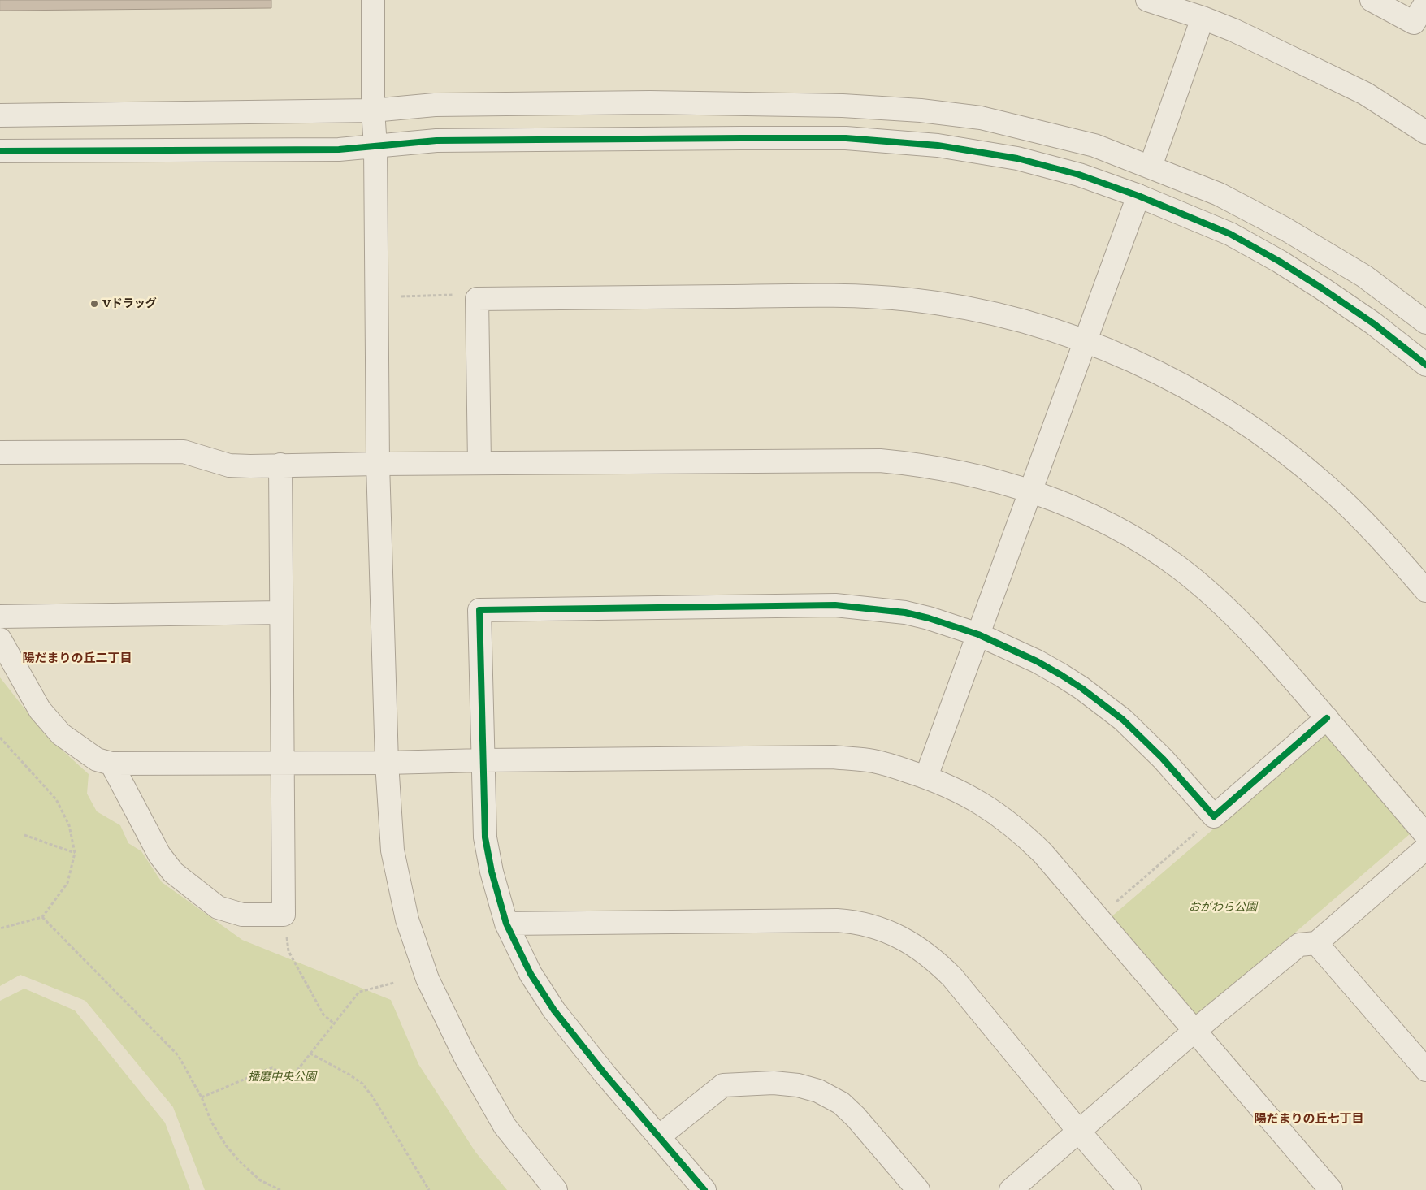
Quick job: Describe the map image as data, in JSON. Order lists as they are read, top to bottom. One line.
{"districts":["陽だまりの丘二丁目","陽だまりの丘七丁目"],"parks":["おがわら公園","播磨中央公園"],"places":["Vドラッグ"]}
